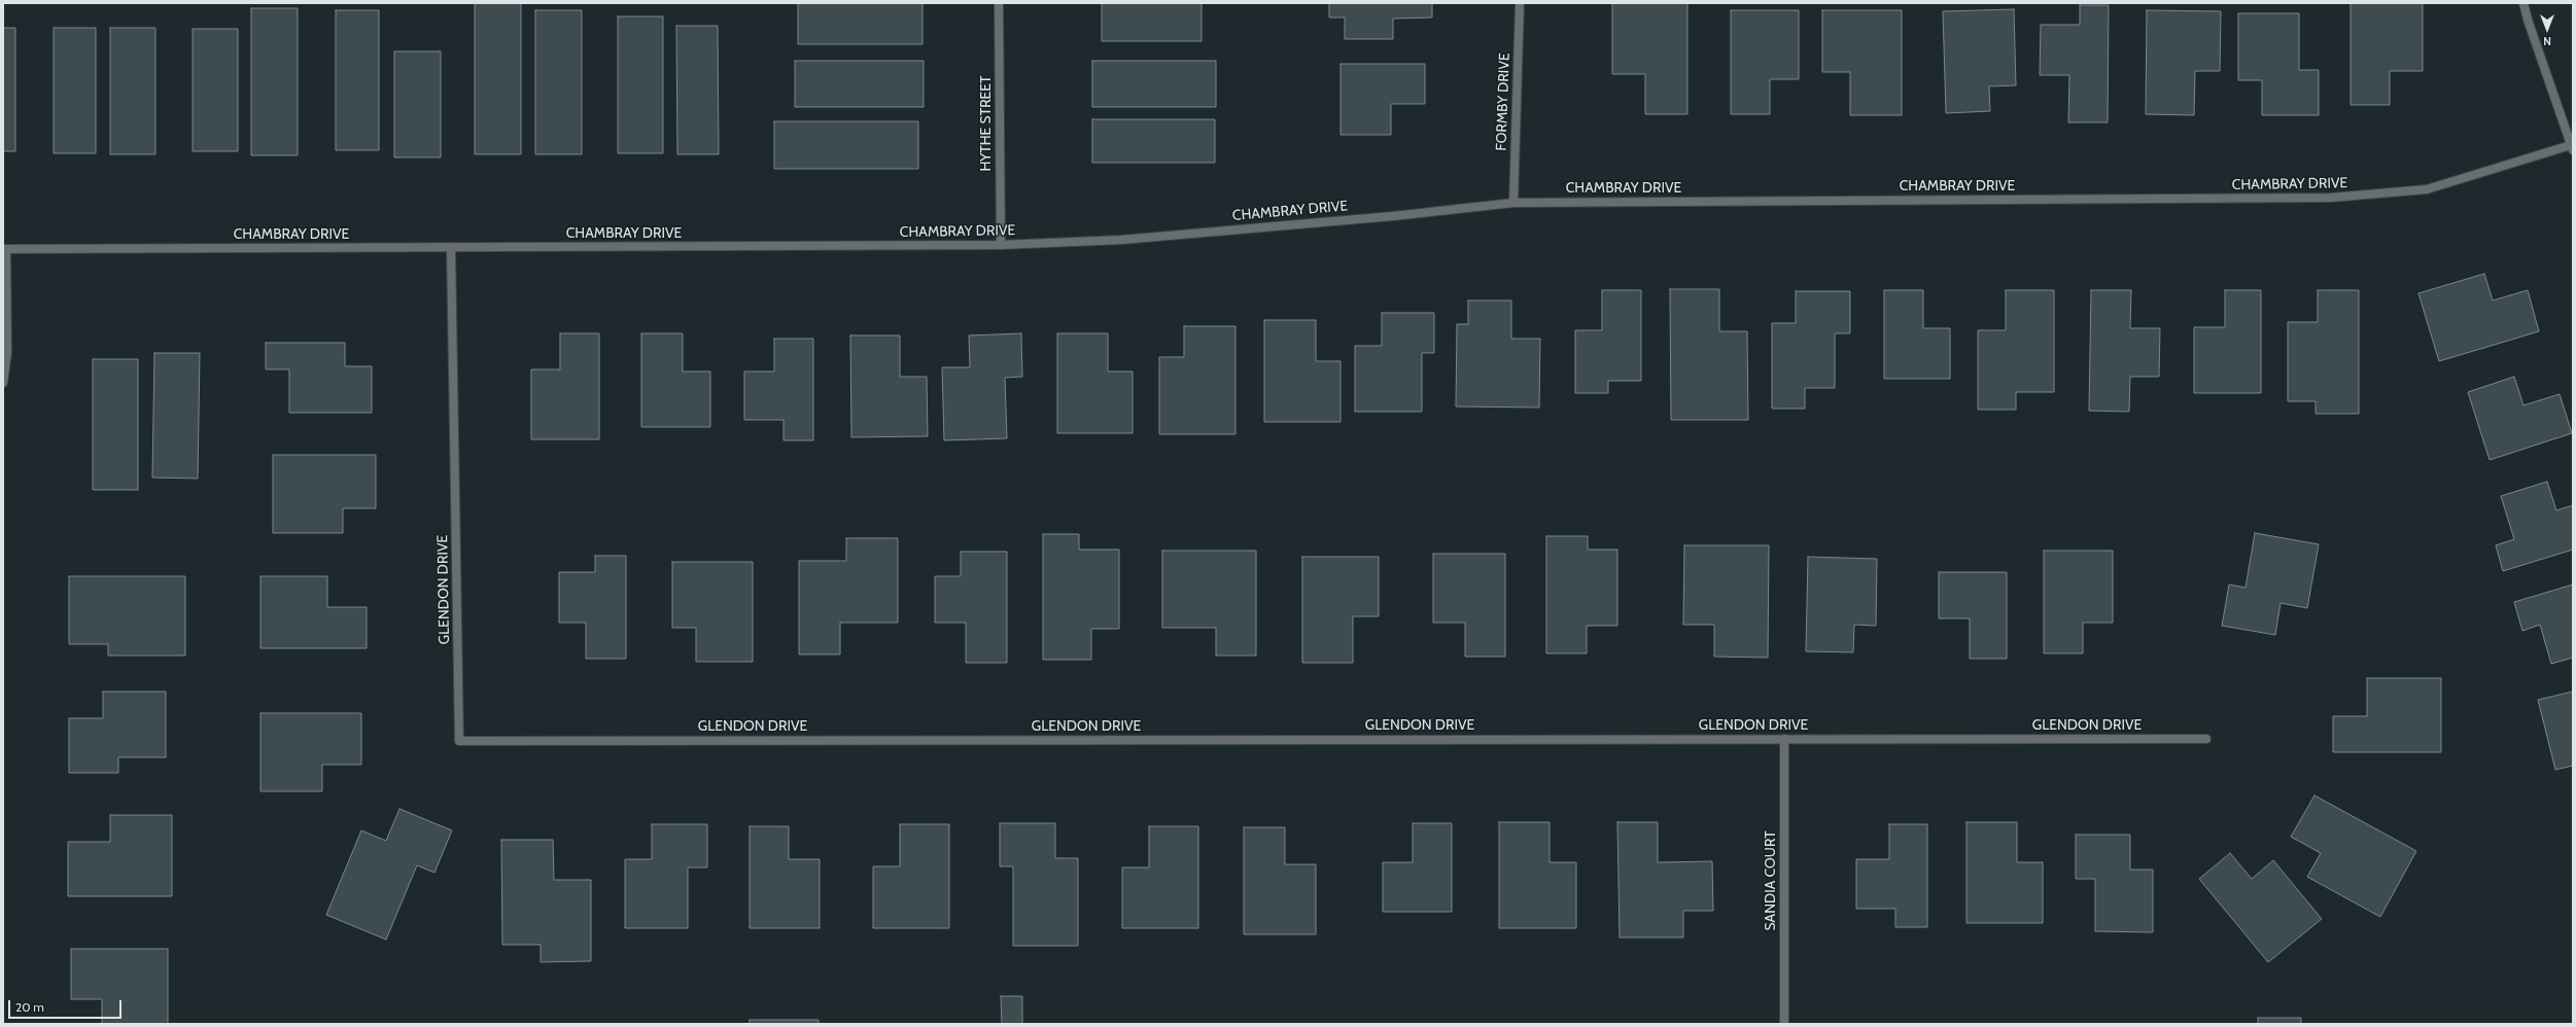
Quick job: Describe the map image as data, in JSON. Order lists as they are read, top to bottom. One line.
{"streets":{"street":["FORMBY DRIVE","HYTHE STREET","CHAMBRAY DRIVE","GLENDON DRIVE","SANDIA COURT"]},"crossings":[["FORMBY DRIVE","CHAMBRAY DRIVE"],["HYTHE STREET","CHAMBRAY DRIVE"],["CHAMBRAY DRIVE","GLENDON DRIVE"],["GLENDON DRIVE","SANDIA COURT"]],"scale_bar":"20 m","north":"bottom"}
